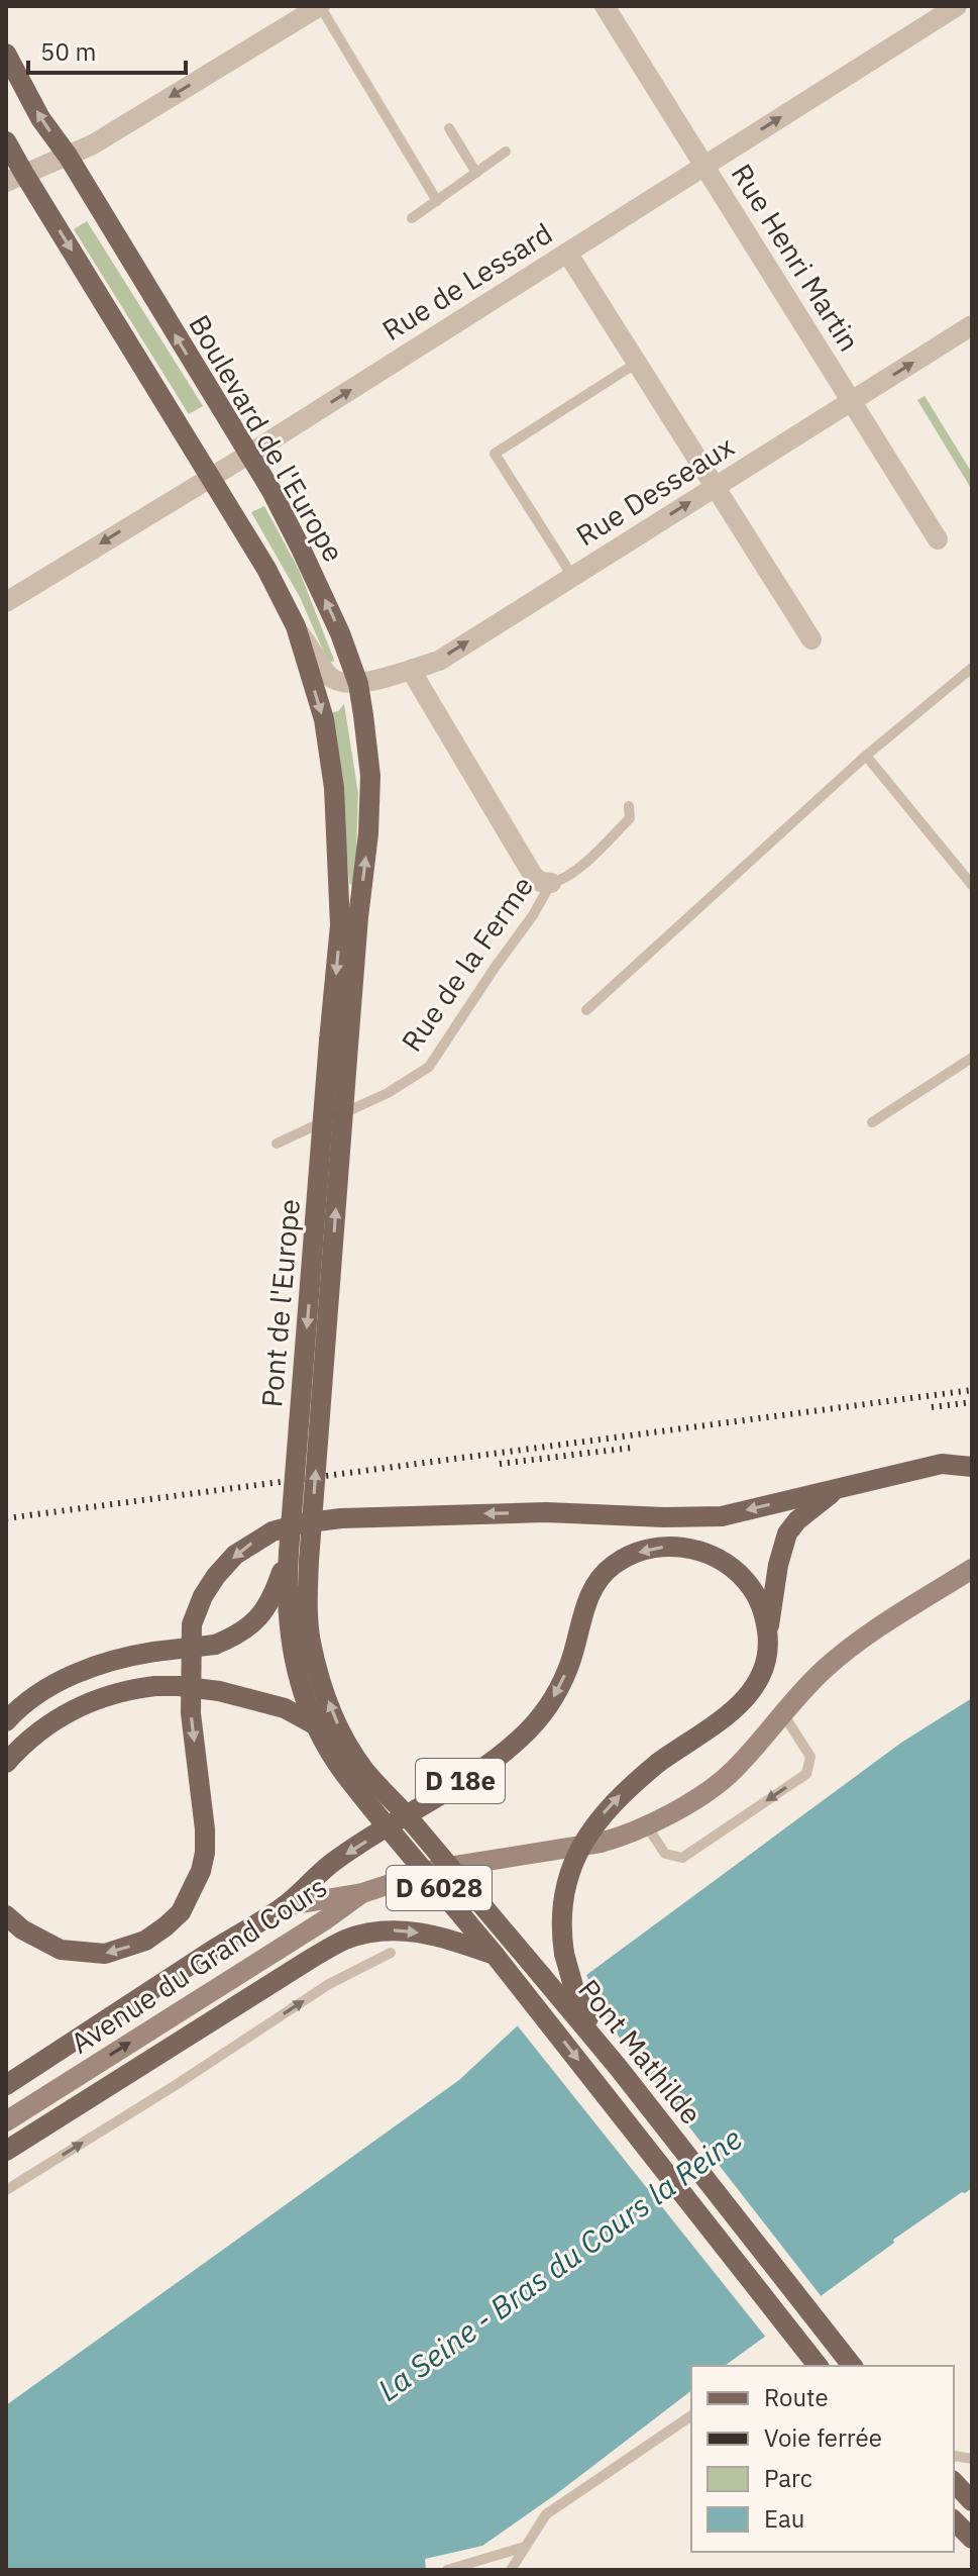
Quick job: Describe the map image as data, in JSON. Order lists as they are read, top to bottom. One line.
{"streets":{"main road":["Boulevard de l'Europe","Pont de l'Europe","D 18e","D 6028","Avenue du Grand Cours","Pont Mathilde"],"street":["Rue Henri Martin","Rue de Lessard","Rue Desseaux"],"lane":["Rue de la Ferme"]},"crossings":[["Rue Henri Martin","Rue de Lessard"],["Rue Henri Martin","Rue Desseaux"],["Rue de Lessard","Boulevard de l'Europe"],["Boulevard de l'Europe","Rue Desseaux"],["Boulevard de l'Europe","Pont de l'Europe"],["Pont de l'Europe","Pont Mathilde"],["D 18e","Avenue du Grand Cours"]],"one_way":["Rue Desseaux"],"water":["La Seine - Bras du Cours la Reine"],"legend":["Route","Voie ferrée","Parc","Eau"],"scale_bar":"50 m"}
